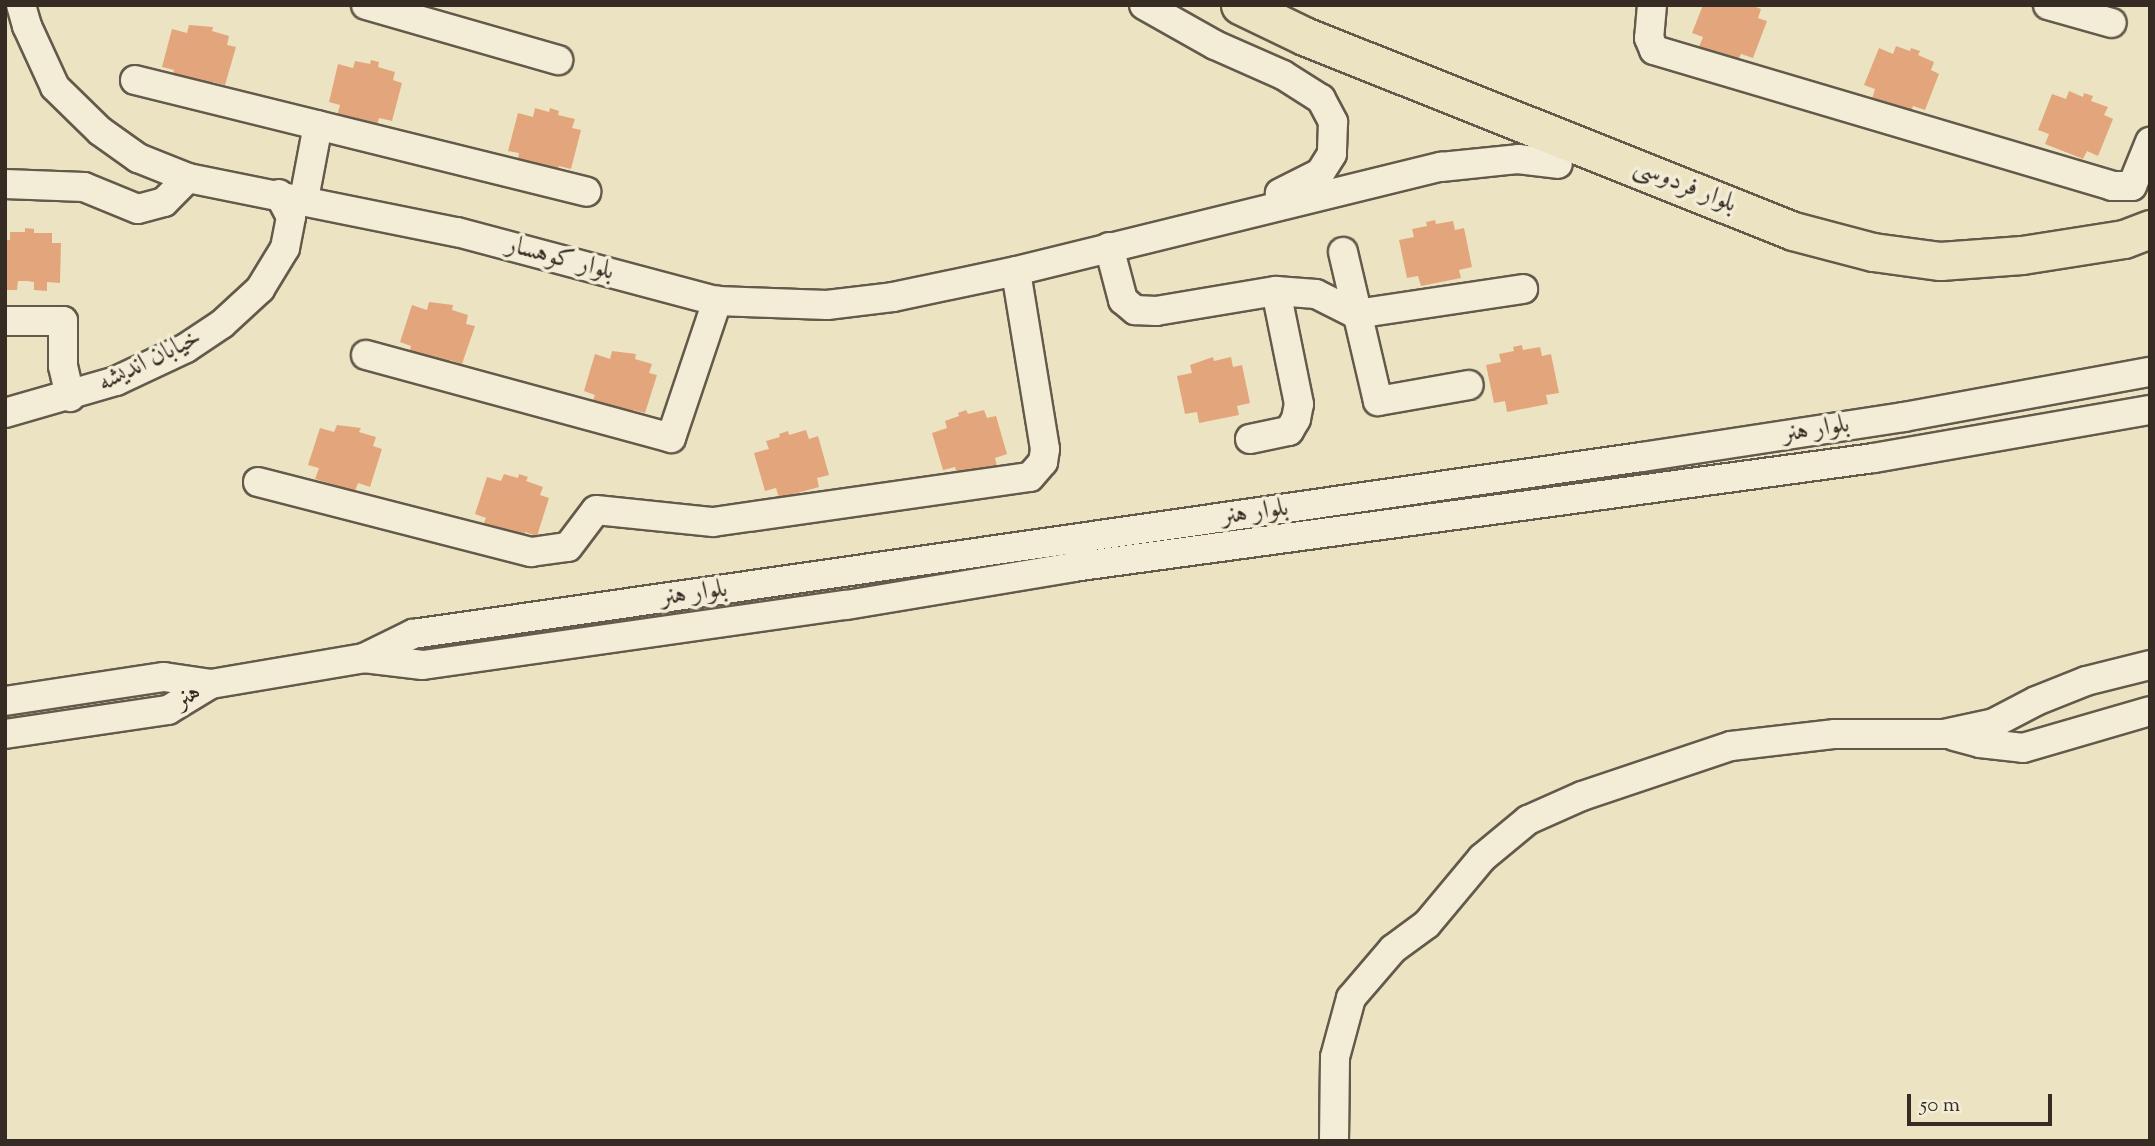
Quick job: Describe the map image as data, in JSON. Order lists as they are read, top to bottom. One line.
{"streets":{"main road":["بلوار فردوسی"],"street":["بلوار کوهسار","خیابان اندیشه","بلوار هنر","هنر"]},"crossings":[["بلوار کوهسار","خیابان اندیشه"],["بلوار هنر","هنر"]],"scale_bar":"50 m"}
